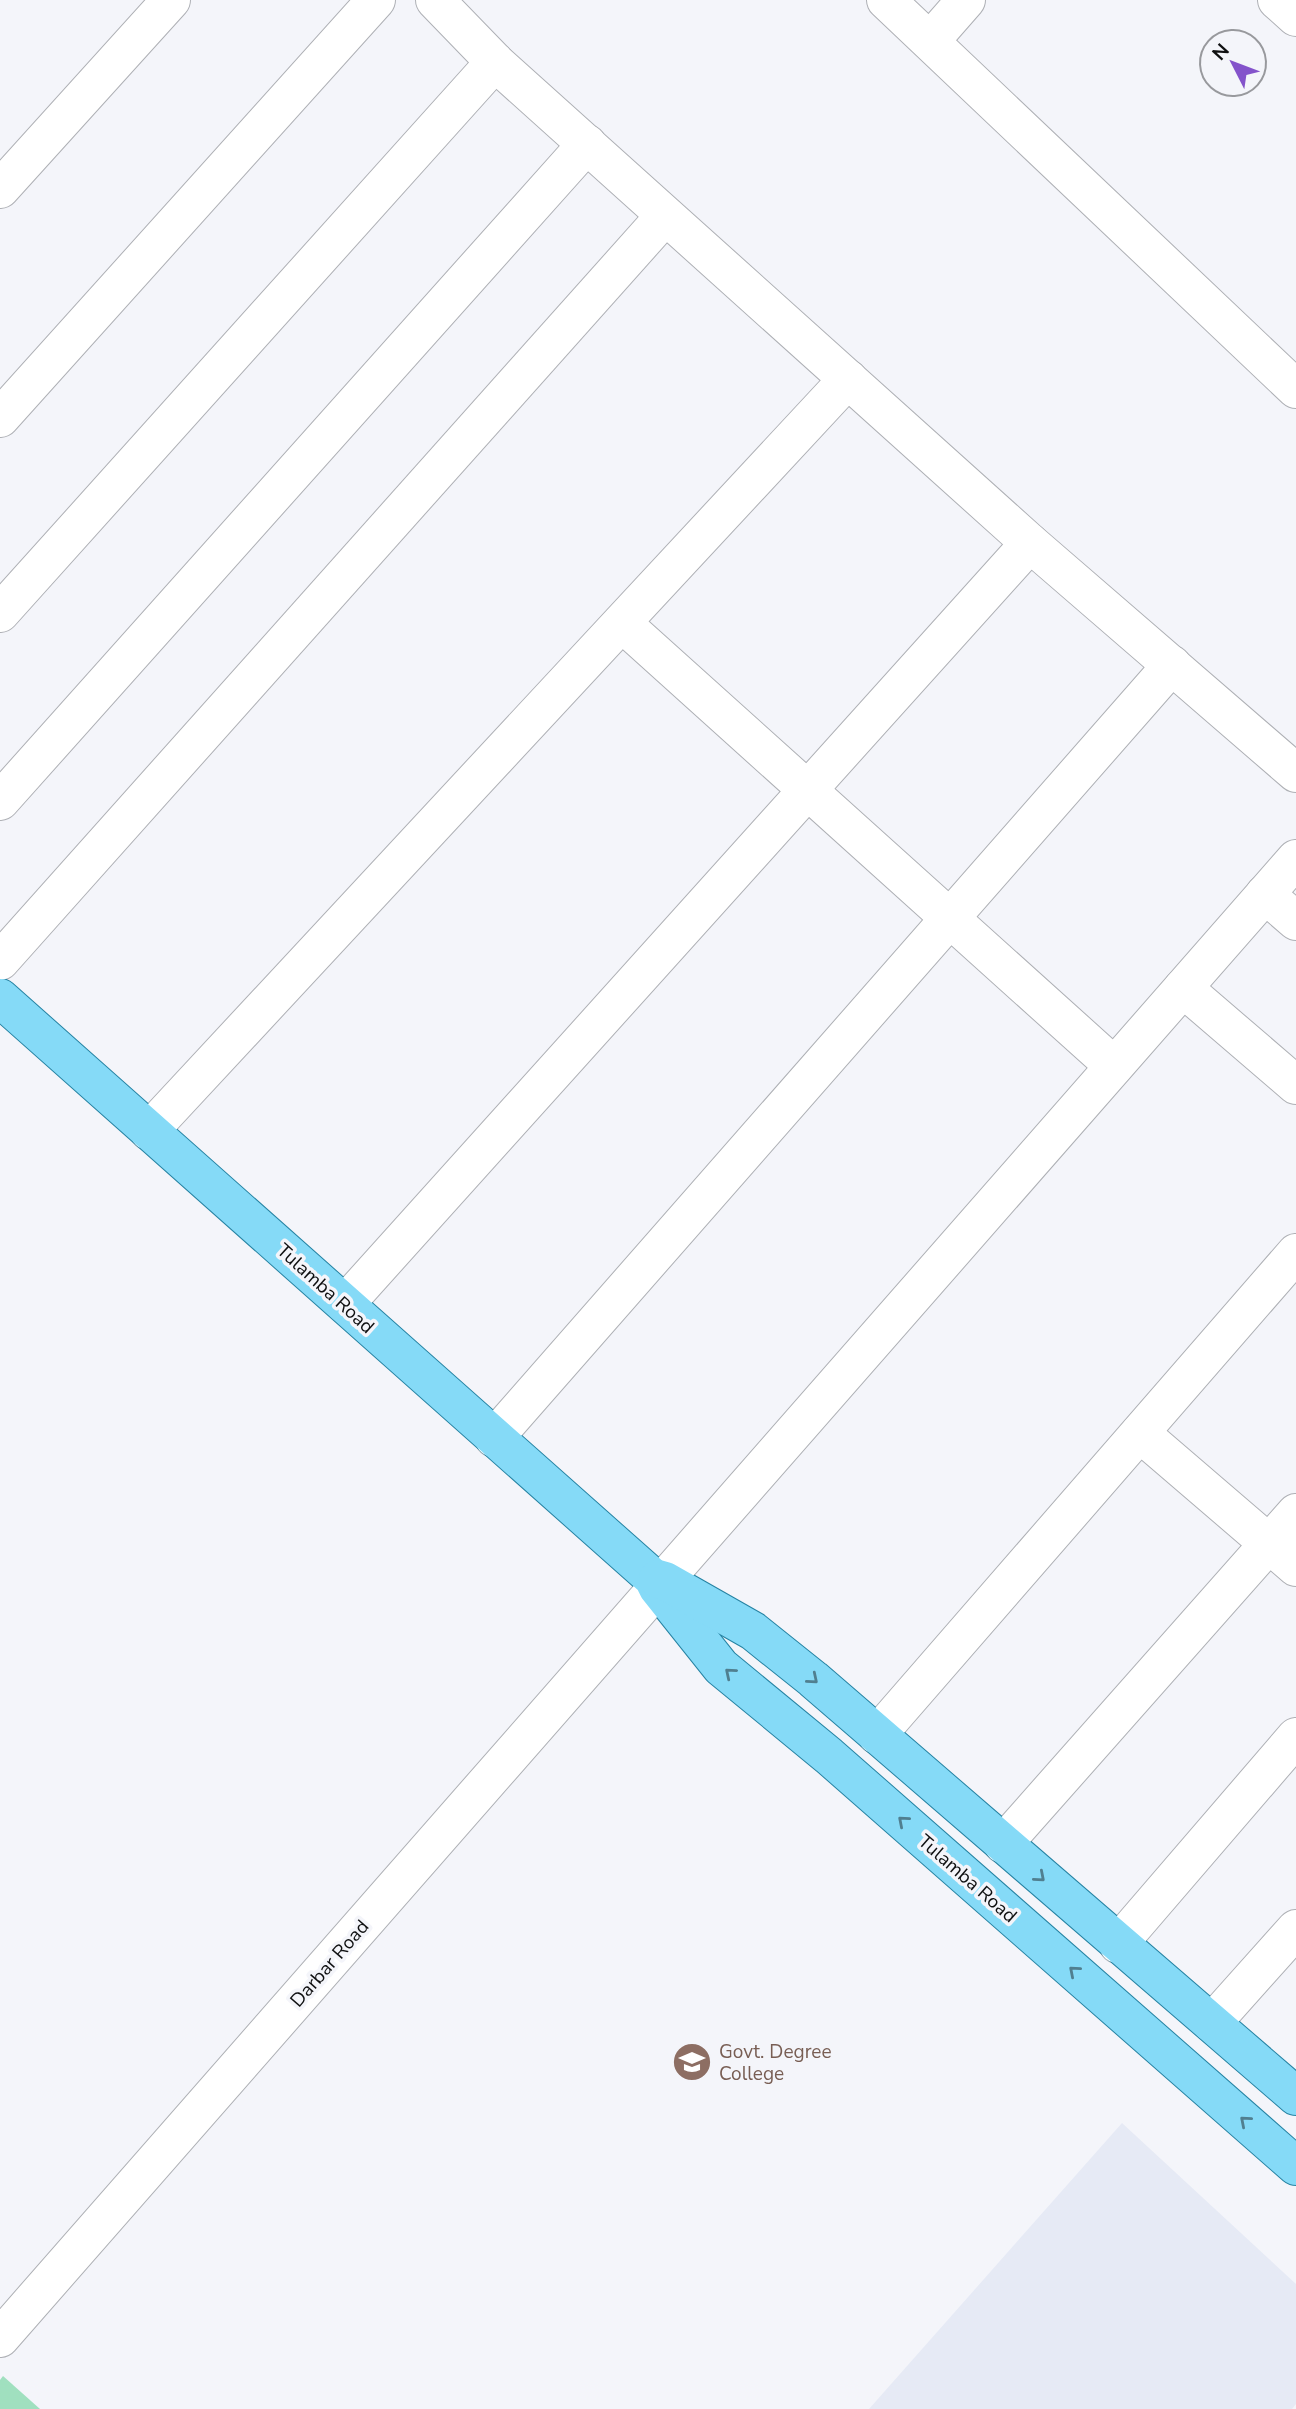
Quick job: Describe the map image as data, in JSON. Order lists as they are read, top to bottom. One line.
{"streets":{"main road":["Tulamba Road"],"street":["Darbar Road"]},"crossings":[["Tulamba Road","Darbar Road"]],"places":{"school or university":["Govt. Degree College"]},"north":"top left"}
